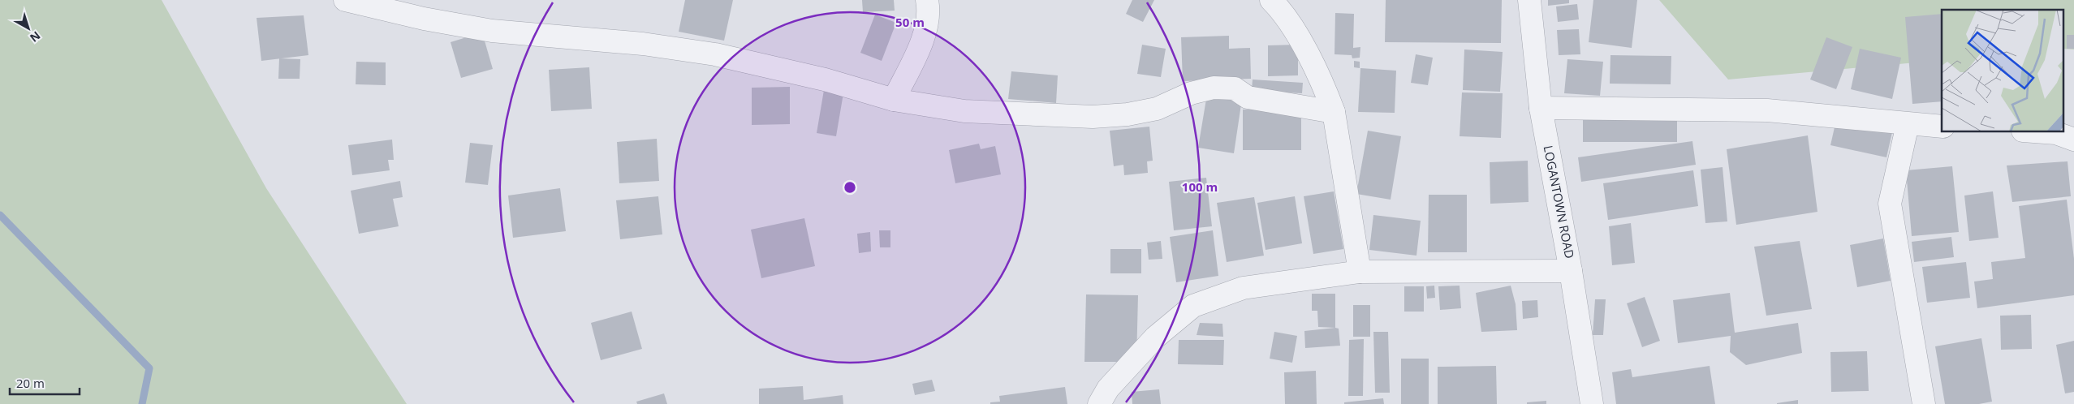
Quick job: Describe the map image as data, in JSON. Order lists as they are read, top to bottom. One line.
{"streets":{"street":["LOGANTOWN ROAD"]},"scale_bar":"20 m","north":"bottom right","rings":["50 m","100 m"]}
